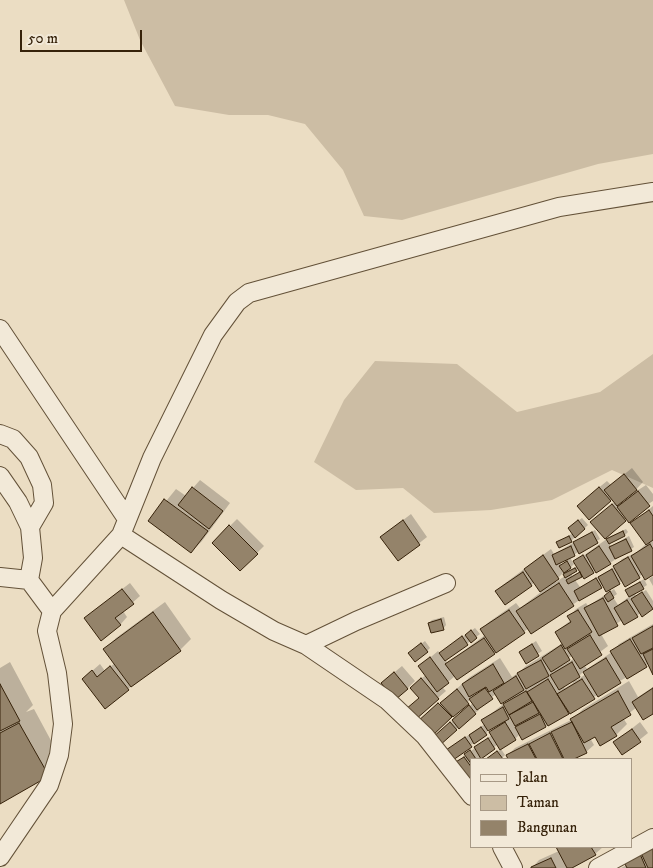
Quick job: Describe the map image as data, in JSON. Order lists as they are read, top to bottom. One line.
{"legend":["Jalan","Taman","Bangunan"],"scale_bar":"50 m"}
